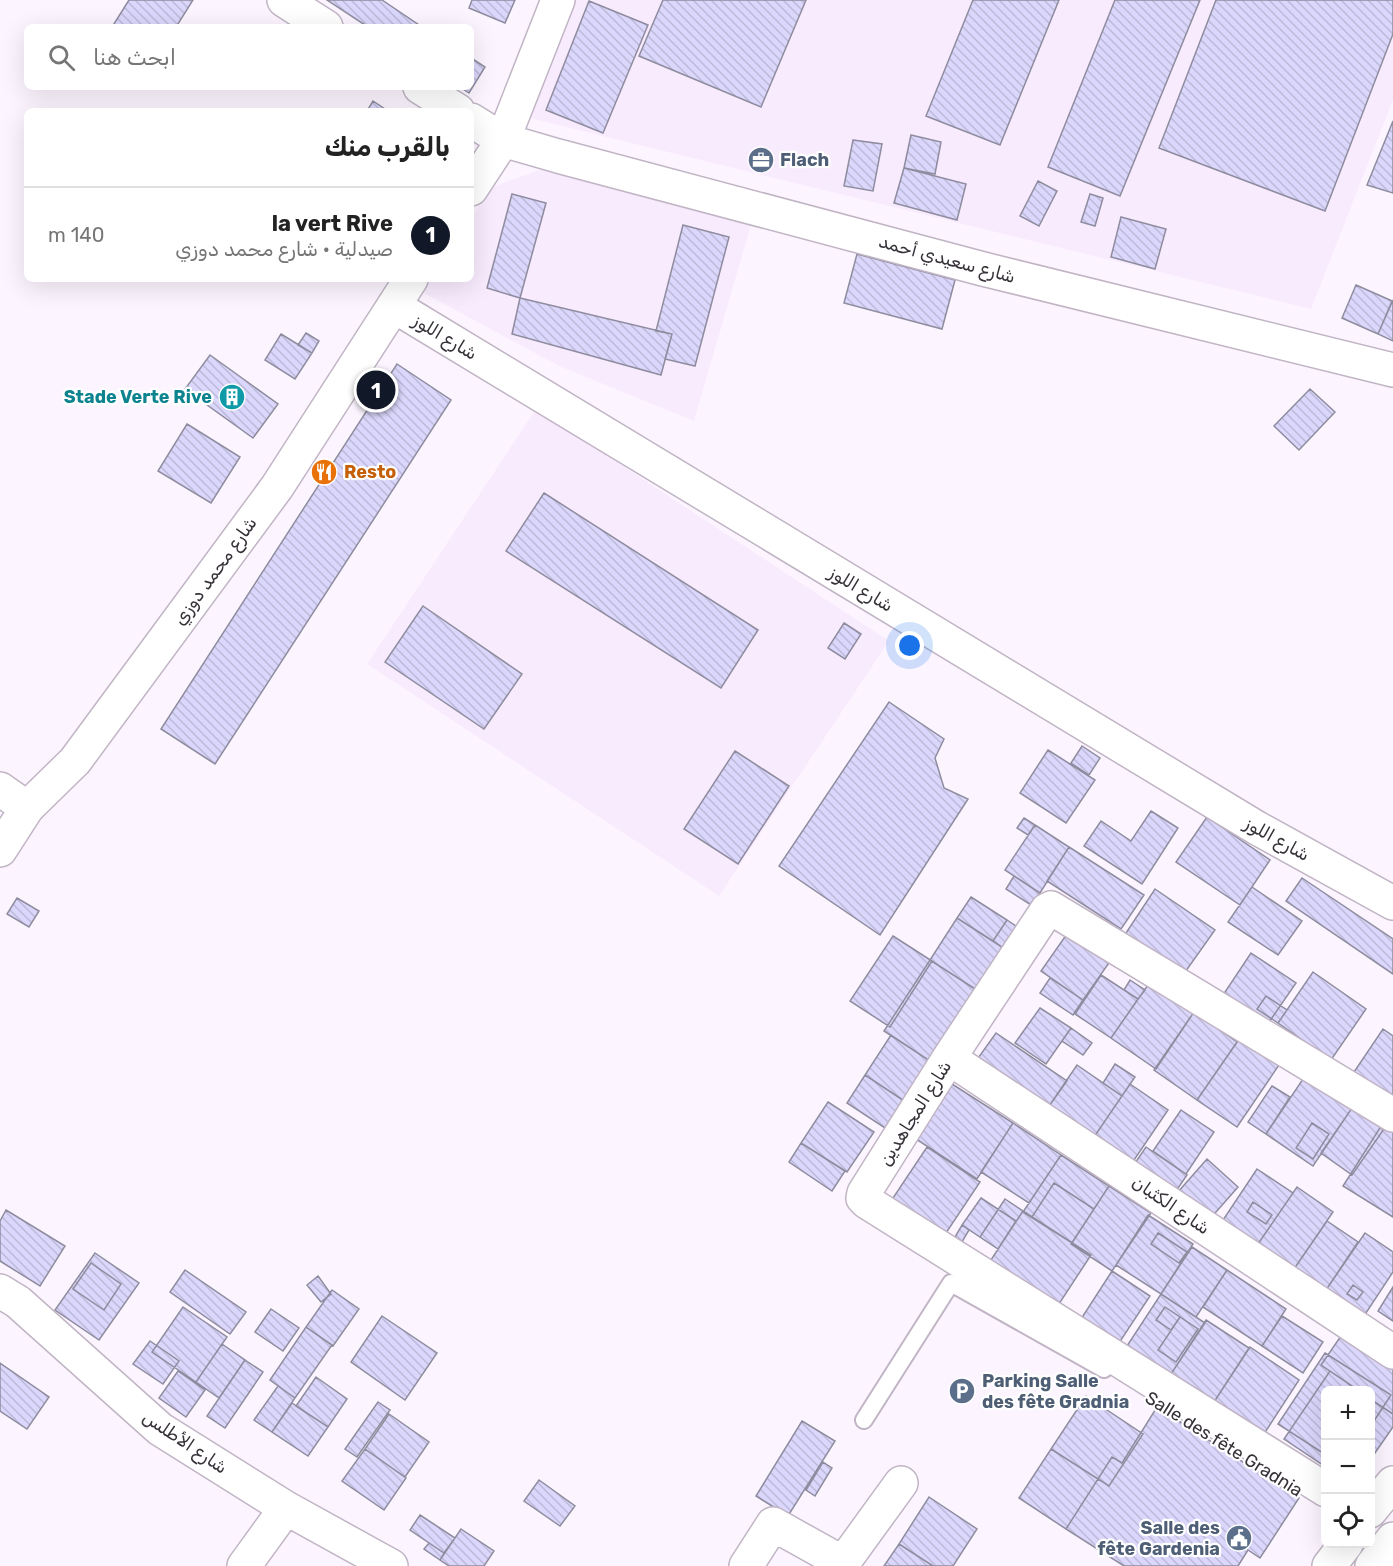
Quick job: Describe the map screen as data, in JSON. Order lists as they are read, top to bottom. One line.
{"streets":{"street":["شارع سعيدي أحمد","شارع اللوز","شارع محمد دوزي","شارع المجاهدين","شارع الكثبان","شارع الأطلس"],"lane":["Salle des fête Gradnia"]},"crossings":[["شارع اللوز","شارع محمد دوزي"],["شارع المجاهدين","شارع الكثبان"]],"places":{"office":["Flach"],"building":["Stade Verte Rive"],"restaurant":["Resto"],"parking":["Parking Salle des fête Gradnia"],"public building":["Salle des fête Gardenia"]},"page":{"search":"ابحث هنا","heading":"بالقرب منك","list":[{"mark":"1","name":"la vert Rive","note":"صيدلية · شارع محمد دوزي","value":"140 m"}],"pins":"1","map_buttons":["+","−"]}}
